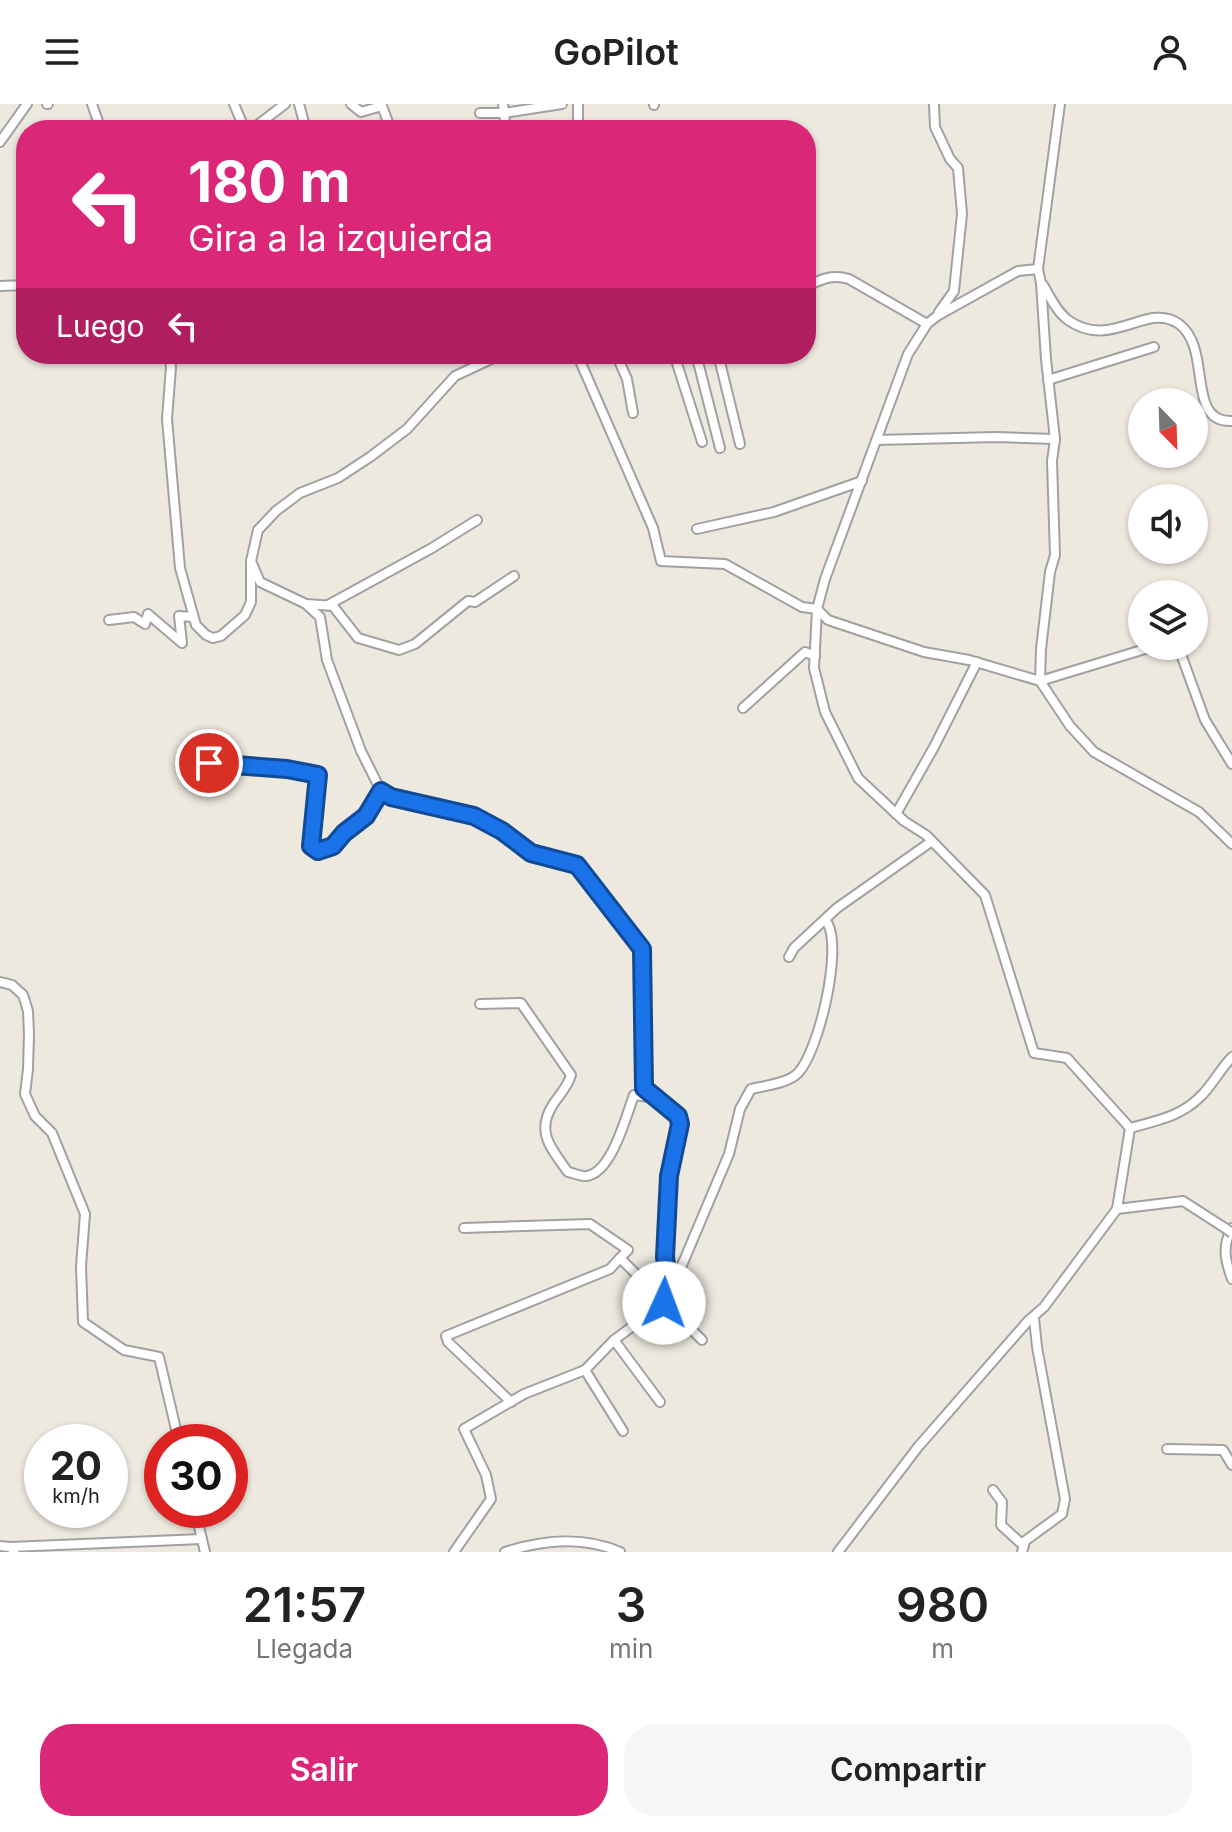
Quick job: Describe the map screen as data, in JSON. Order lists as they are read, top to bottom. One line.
{"north":"bottom right","page":{"header":"GoPilot","turn":["180 m","Gira a la izquierda"],"then":"Luego","speed":"20 km/h","limit":"30","eta":["21:57","Llegada","3","min","980","m"],"buttons":["Salir","Compartir"]}}
